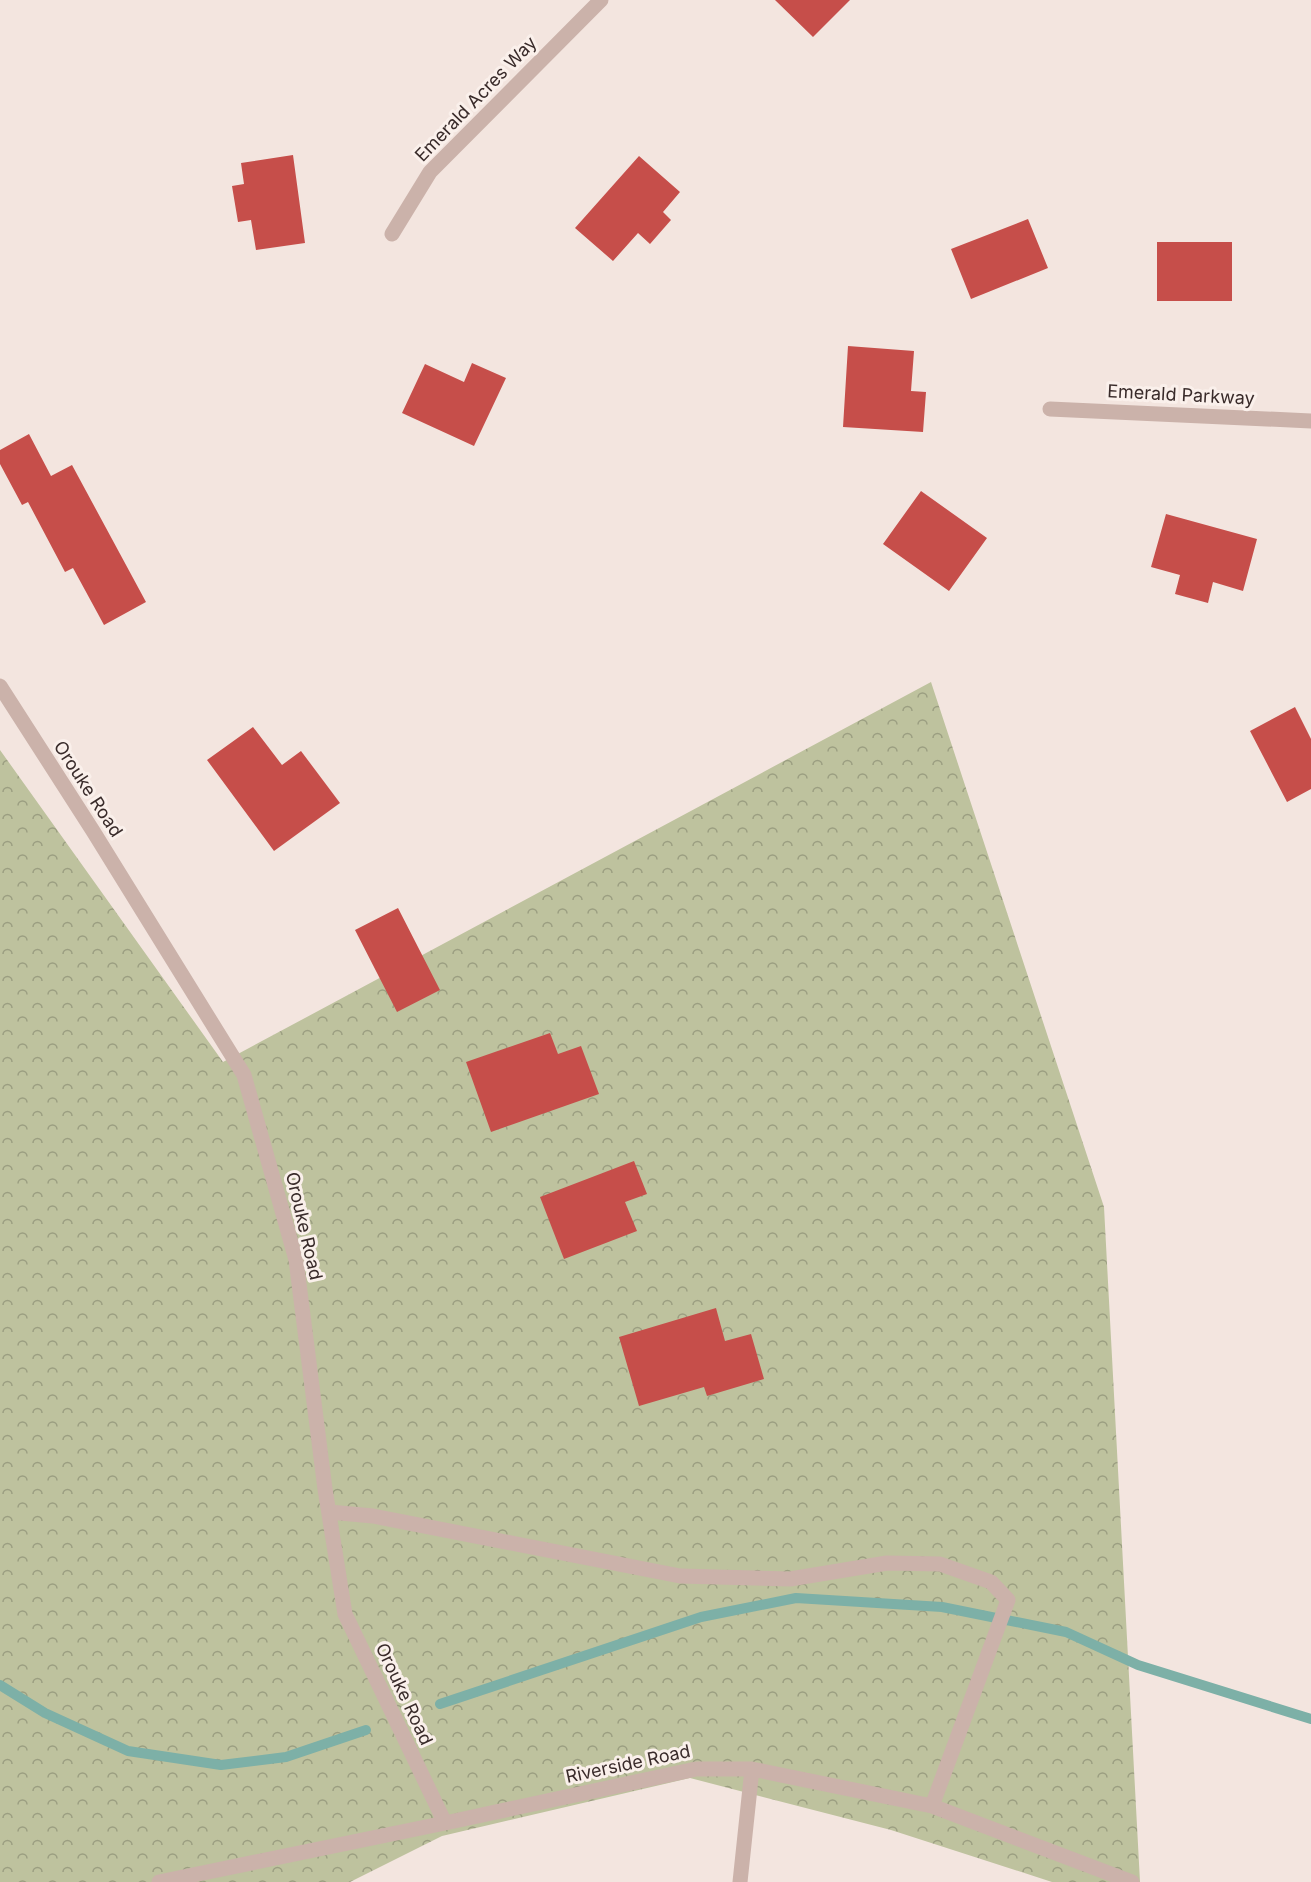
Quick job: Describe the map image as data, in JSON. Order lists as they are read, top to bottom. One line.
{"streets":{"street":["Emerald Acres Way","Emerald Parkway","Orouke Road","Riverside Road"]},"crossings":[["Orouke Road","Riverside Road"]]}
